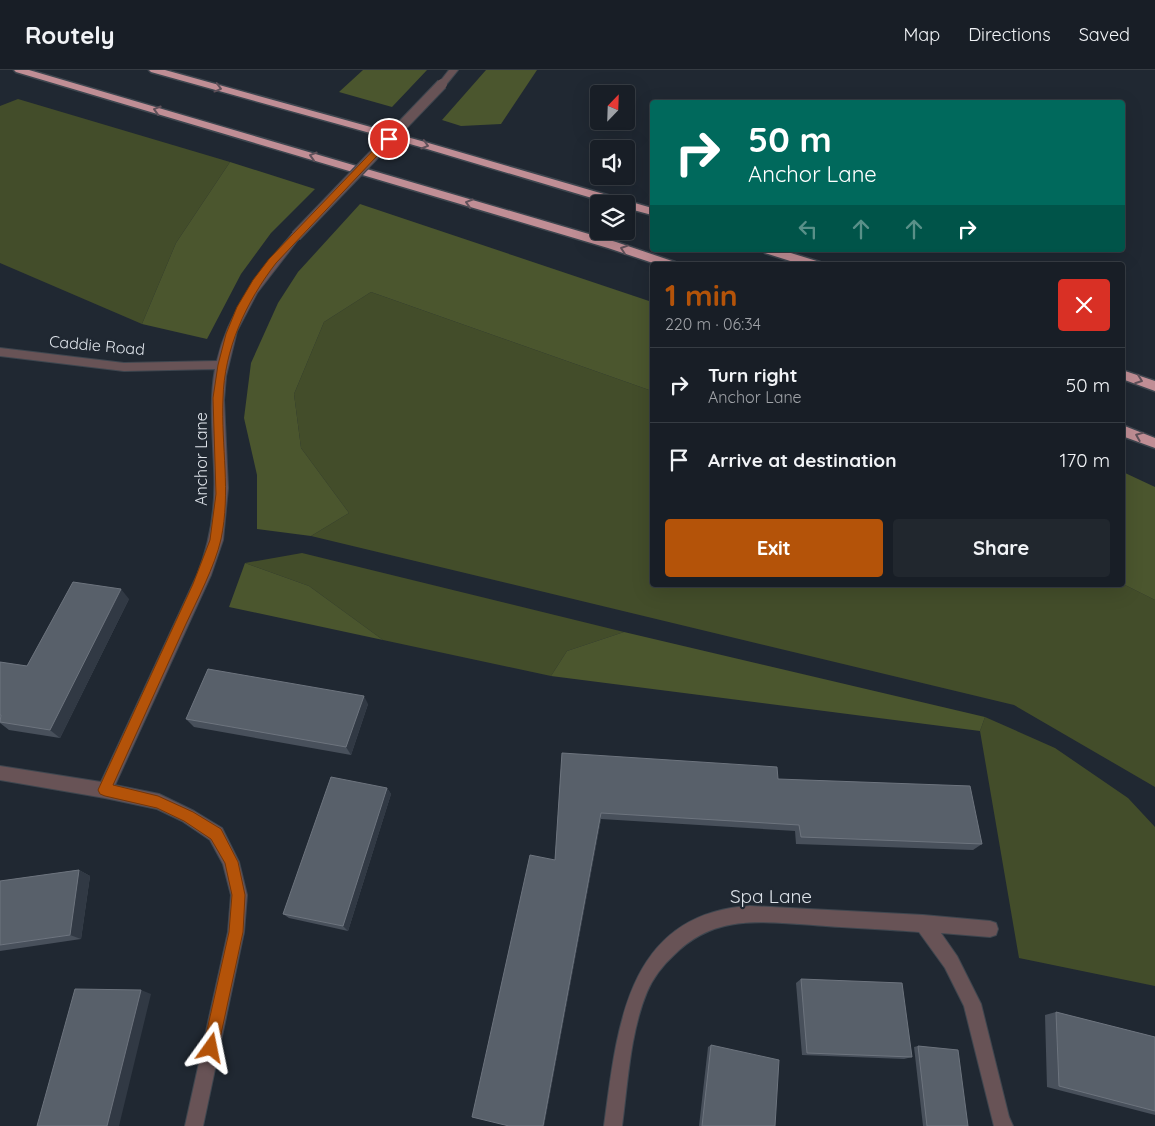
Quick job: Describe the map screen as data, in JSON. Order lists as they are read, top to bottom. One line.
{"streets":{"street":["Caddie Road","Anchor Lane","Spa Lane"]},"crossings":[["Caddie Road","Anchor Lane"]],"north":"top right","page":{"header":"Routely","nav":["Map","Directions","Saved"],"turn":["50 m","Anchor Lane"],"heading":["1 min","220 m · 06:34"],"list":[{"name":"Turn right","note":"Anchor Lane","value":"50 m"},{"name":"Arrive at destination","value":"170 m"}],"buttons":["Exit","Share"]}}
